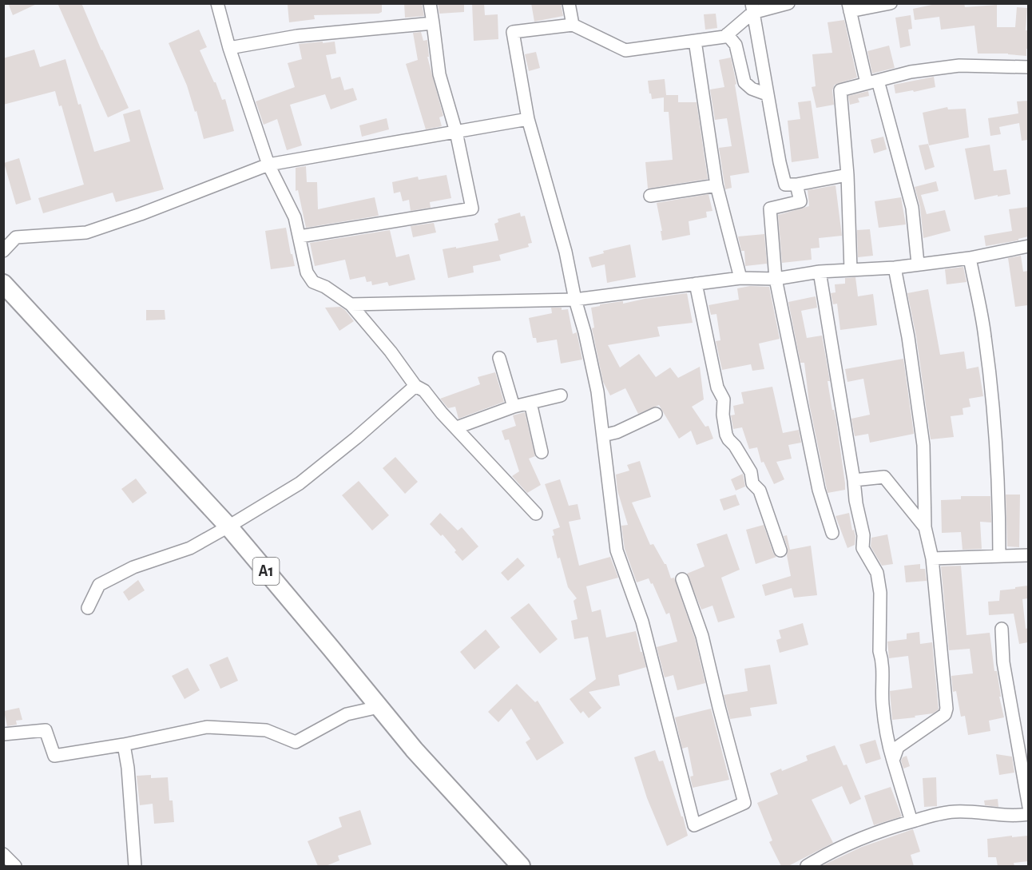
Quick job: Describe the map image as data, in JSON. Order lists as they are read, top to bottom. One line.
{"streets":{"highway":["A1"]}}
